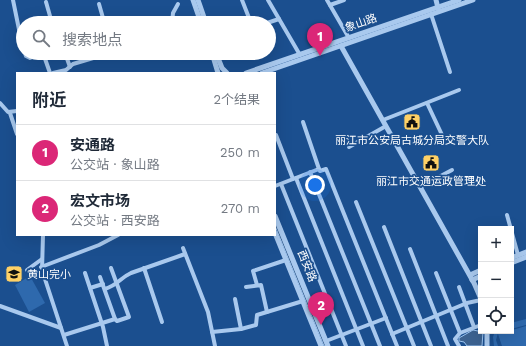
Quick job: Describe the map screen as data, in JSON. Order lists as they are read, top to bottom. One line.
{"streets":{"street":["象山路","西安路"]},"places":{"public building":["丽江市公安局古城分局交警大队","丽江市交通运政管理处"],"school or university":["黄山完小"]},"page":{"search":"搜索地点","pins":["1","2"],"heading":["附近","2个结果"],"list":[{"mark":"1","name":"安通路","note":"公交站 · 象山路","value":"250 m"},{"mark":"2","name":"宏文市场","note":"公交站 · 西安路","value":"270 m"}],"map_buttons":["+","−"]}}
